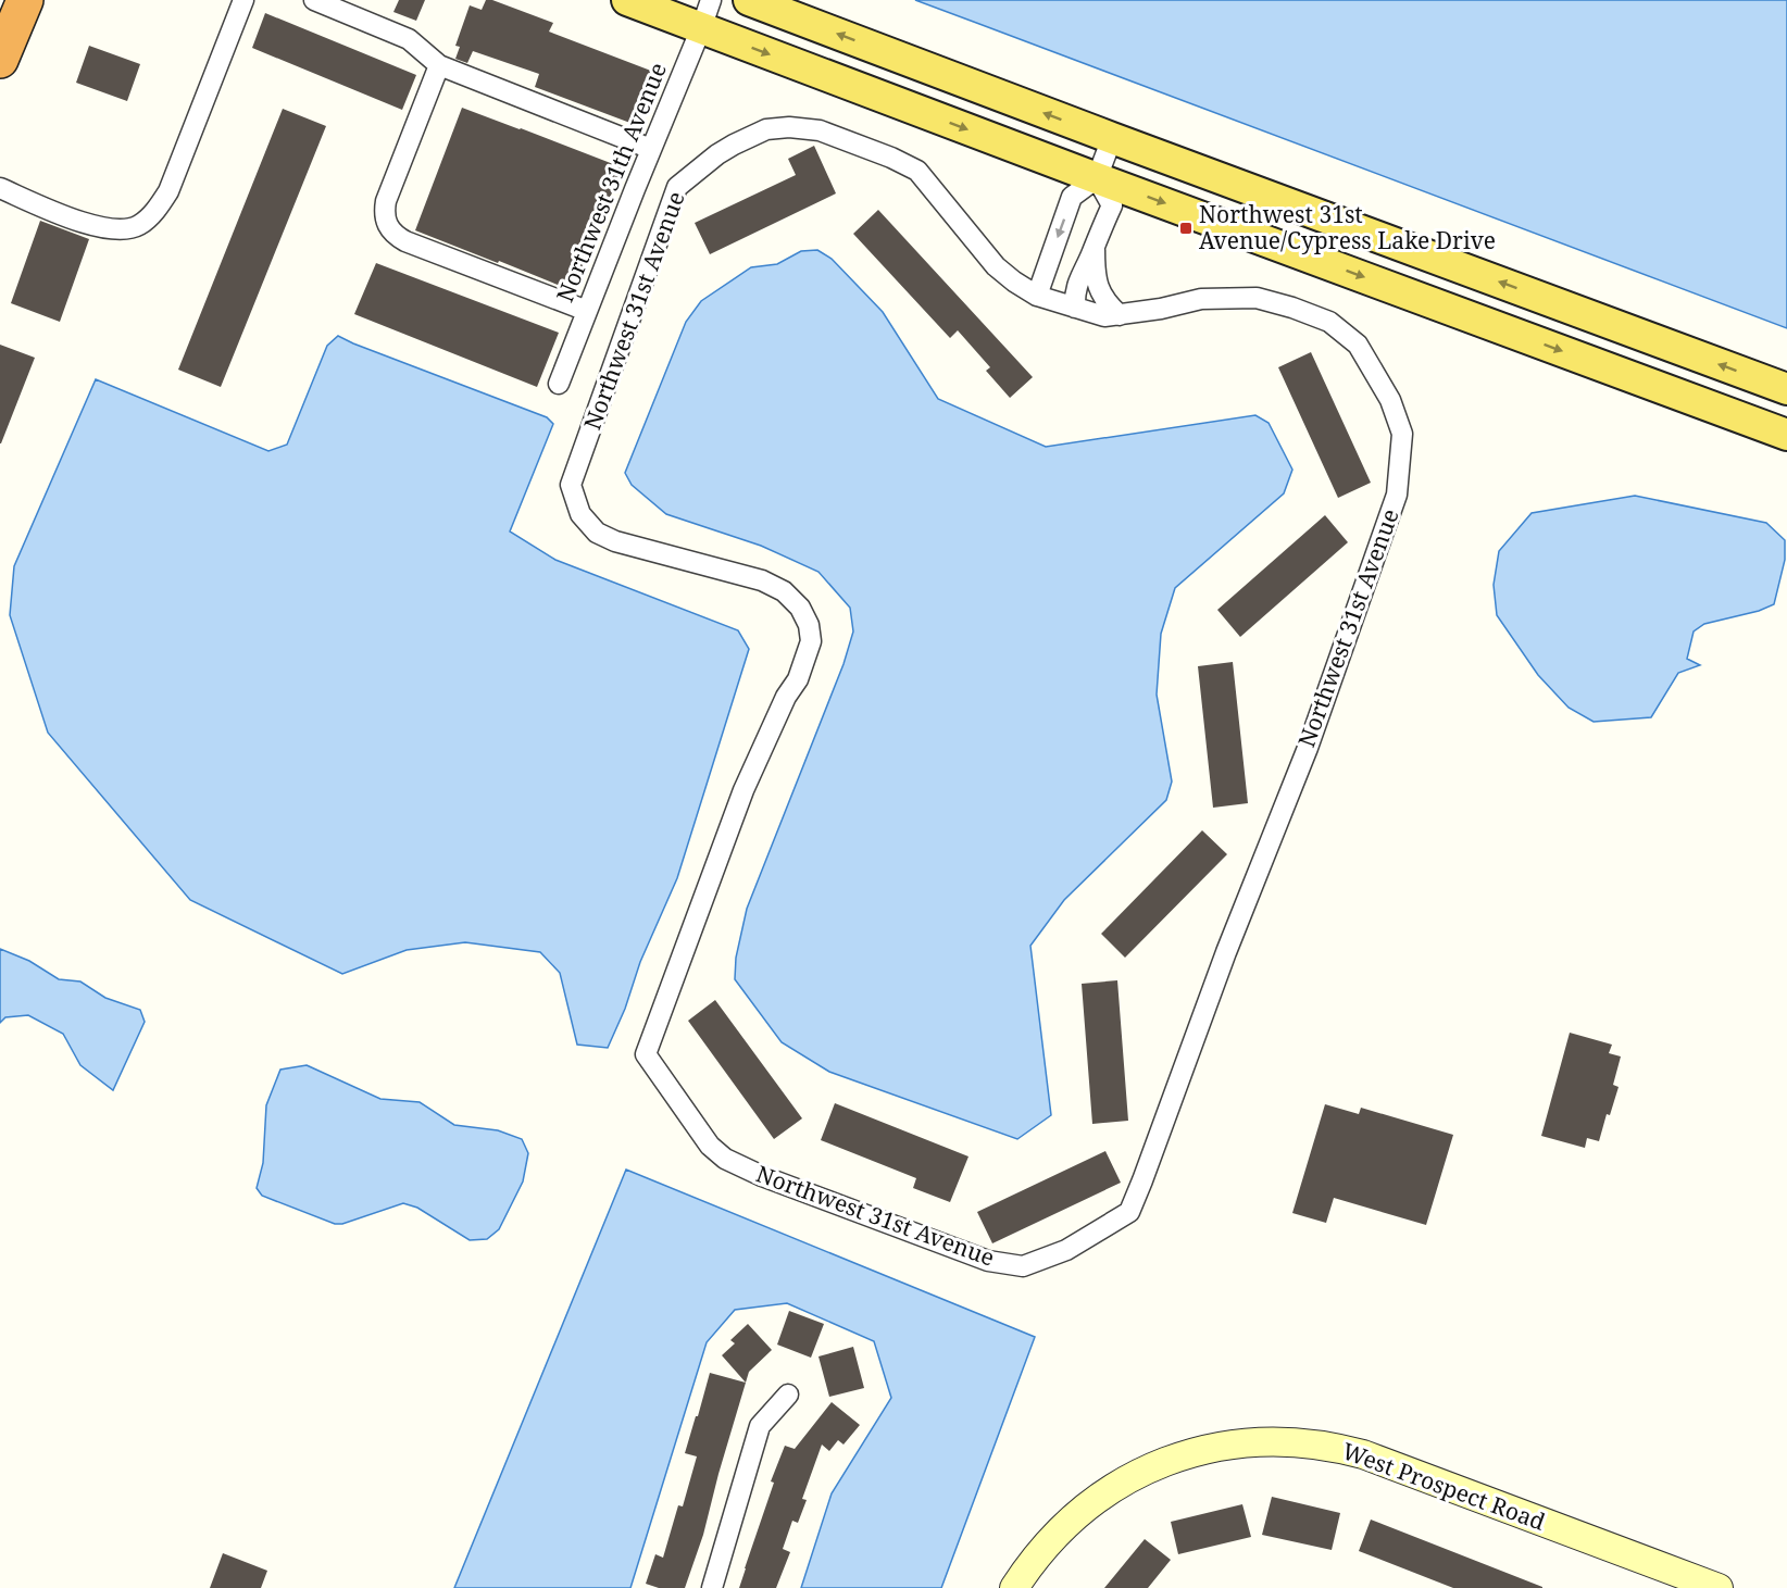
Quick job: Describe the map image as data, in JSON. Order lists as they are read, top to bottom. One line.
{"streets":{"main road":["West Prospect Road"],"street":["Northwest 31th Avenue","Northwest 31st Avenue"]},"places":{"transit":["Northwest 31st Avenue/Cypress Lake Drive"]}}
